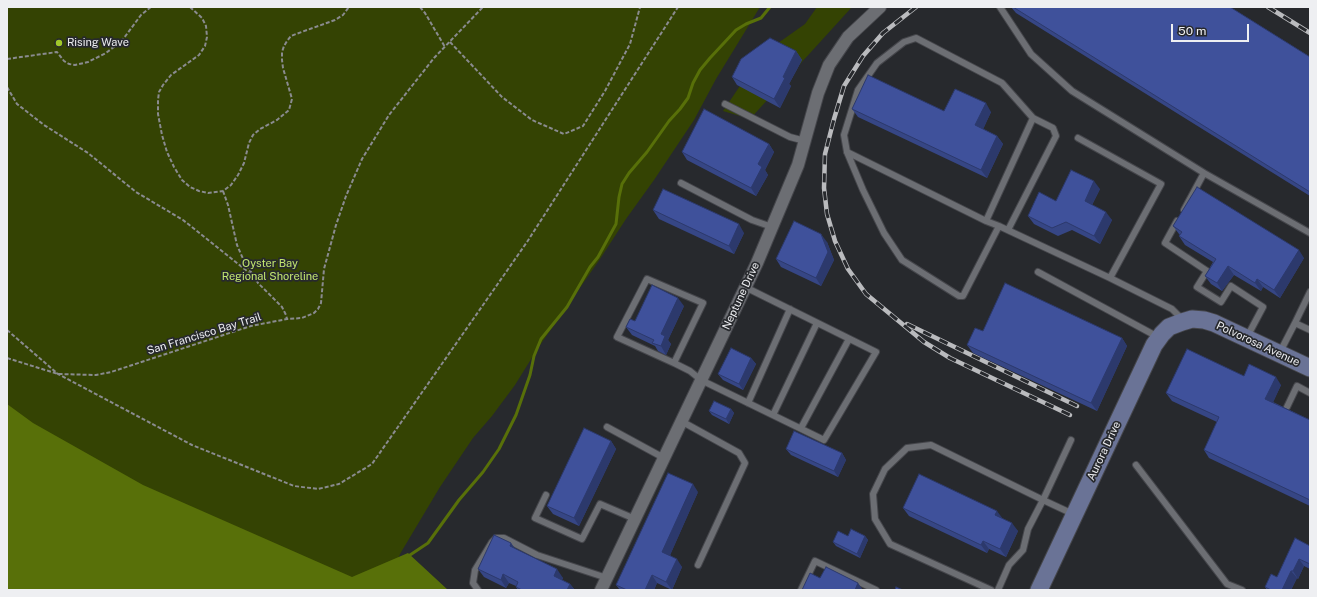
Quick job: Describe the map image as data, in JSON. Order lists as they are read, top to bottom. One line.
{"streets":{"street":["Neptune Drive","Polvorosa Avenue","Aurora Drive"],"path":["San Francisco Bay Trail"]},"crossings":[["Polvorosa Avenue","Aurora Drive"]],"parks":["Oyster Bay Regional Shoreline"],"places":["Rising Wave"],"scale_bar":"50 m"}
